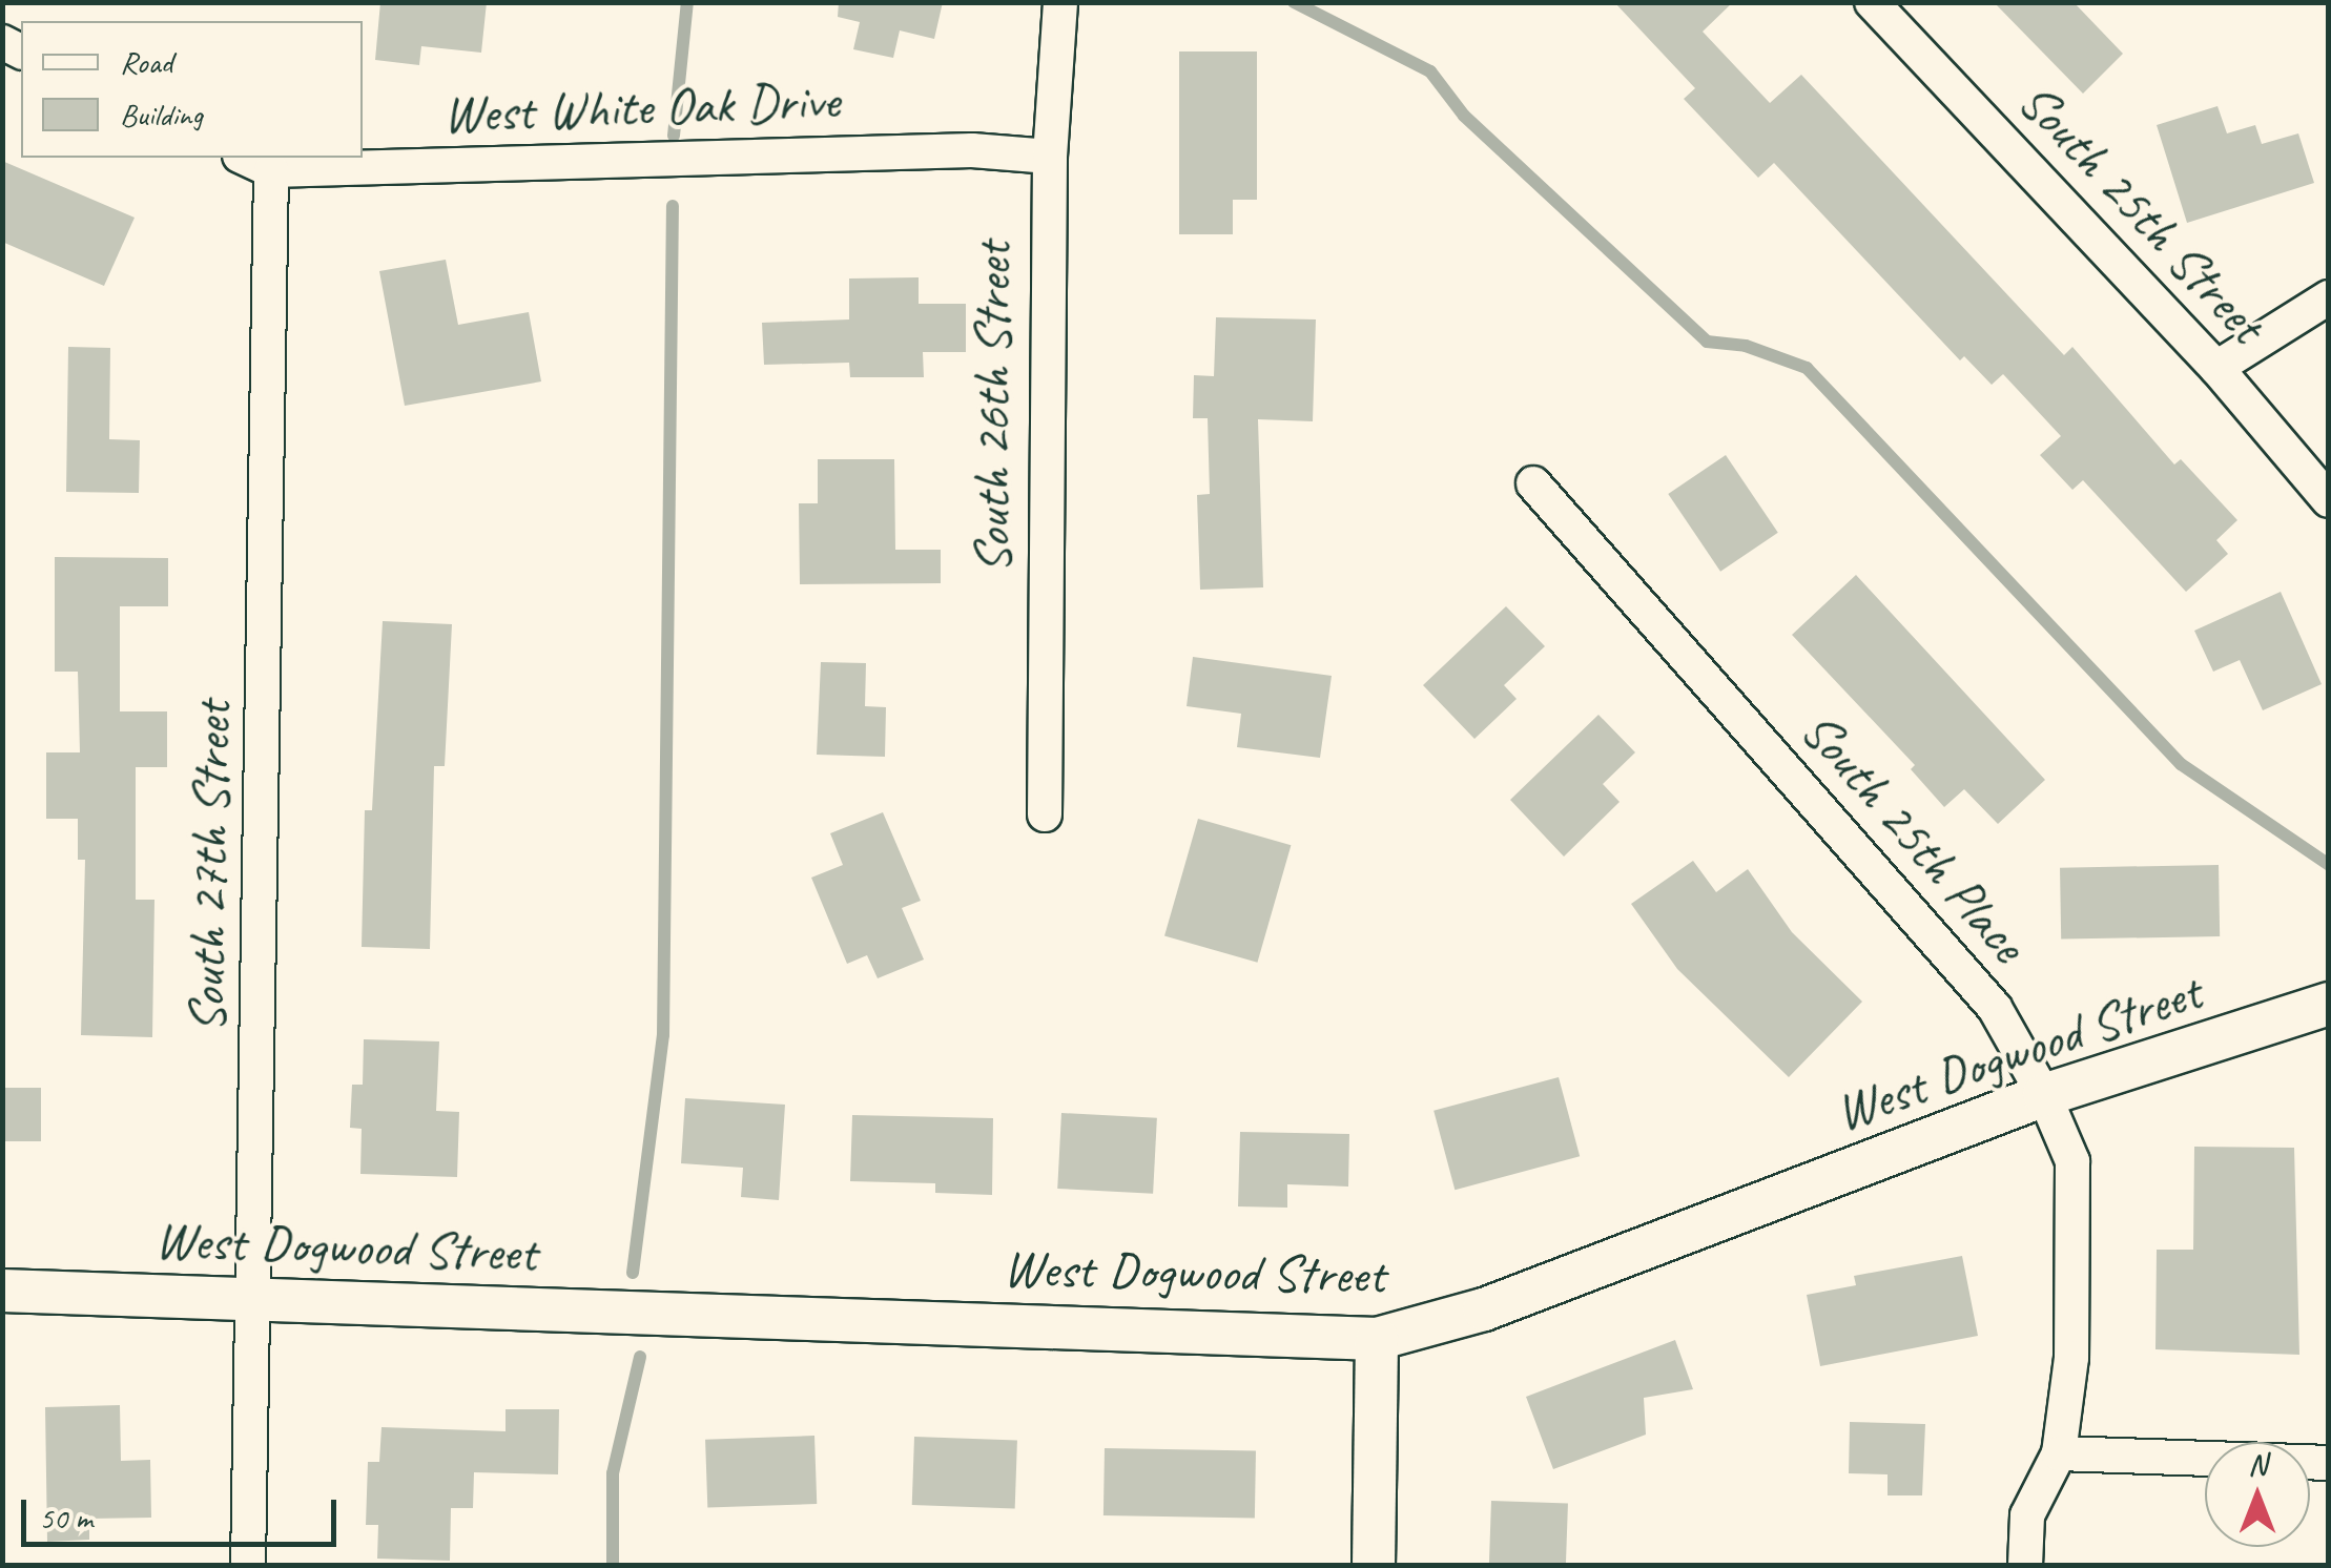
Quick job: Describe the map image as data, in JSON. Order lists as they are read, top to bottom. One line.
{"streets":{"street":["West White Oak Drive","South 25th Street","South 26th Street","South 25th Place","South 27th Street","West Dogwood Street"]},"crossings":[["West White Oak Drive","South 26th Street"],["West White Oak Drive","South 27th Street"],["South 25th Place","West Dogwood Street"],["South 27th Street","West Dogwood Street"]],"legend":["Road","Building"],"scale_bar":"50 m","north":"top"}
